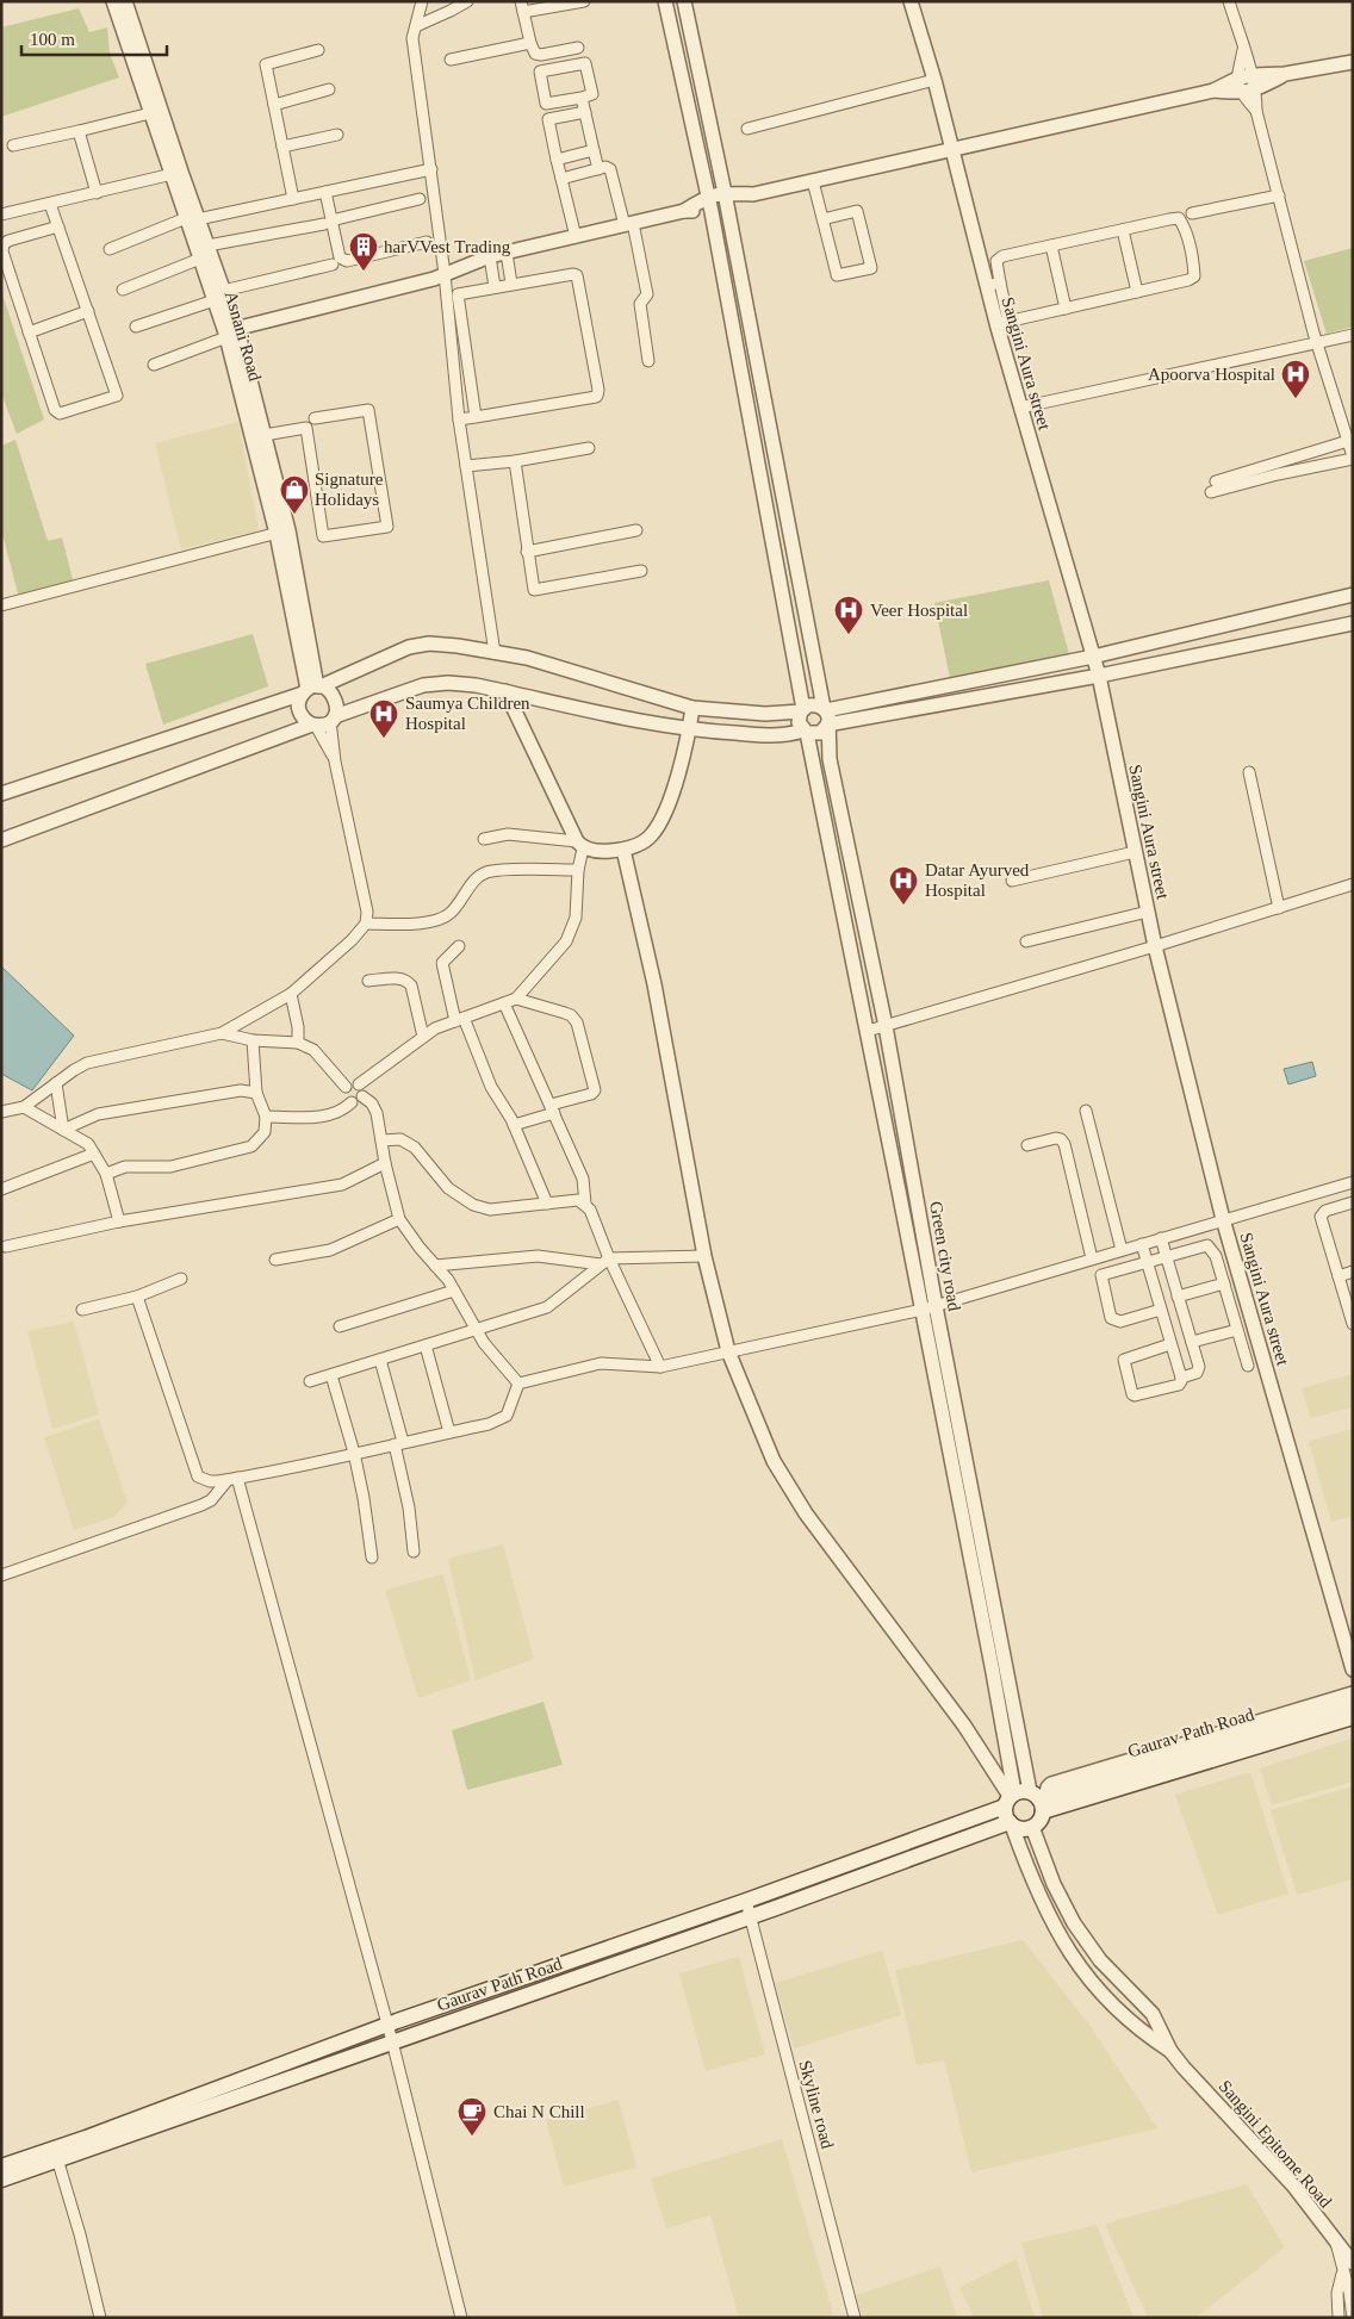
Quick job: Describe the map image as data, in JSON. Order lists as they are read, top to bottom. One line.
{"streets":{"main road":["Gaurav Path Road"],"street":["Asnani Road","Sangini Aura street","Green city road","Skyline road","Sangini Epitome Road"]},"crossings":[["Green city road","Gaurav Path Road"],["Gaurav Path Road","Skyline road"]],"places":{"building":["harVVest Trading"],"hospital":["Apoorva Hospital","Veer Hospital","Saumya Children Hospital","Datar Ayurved Hospital"],"shop":["Signature Holidays"],"cafe":["Chai N Chill"]},"scale_bar":"100 m"}
